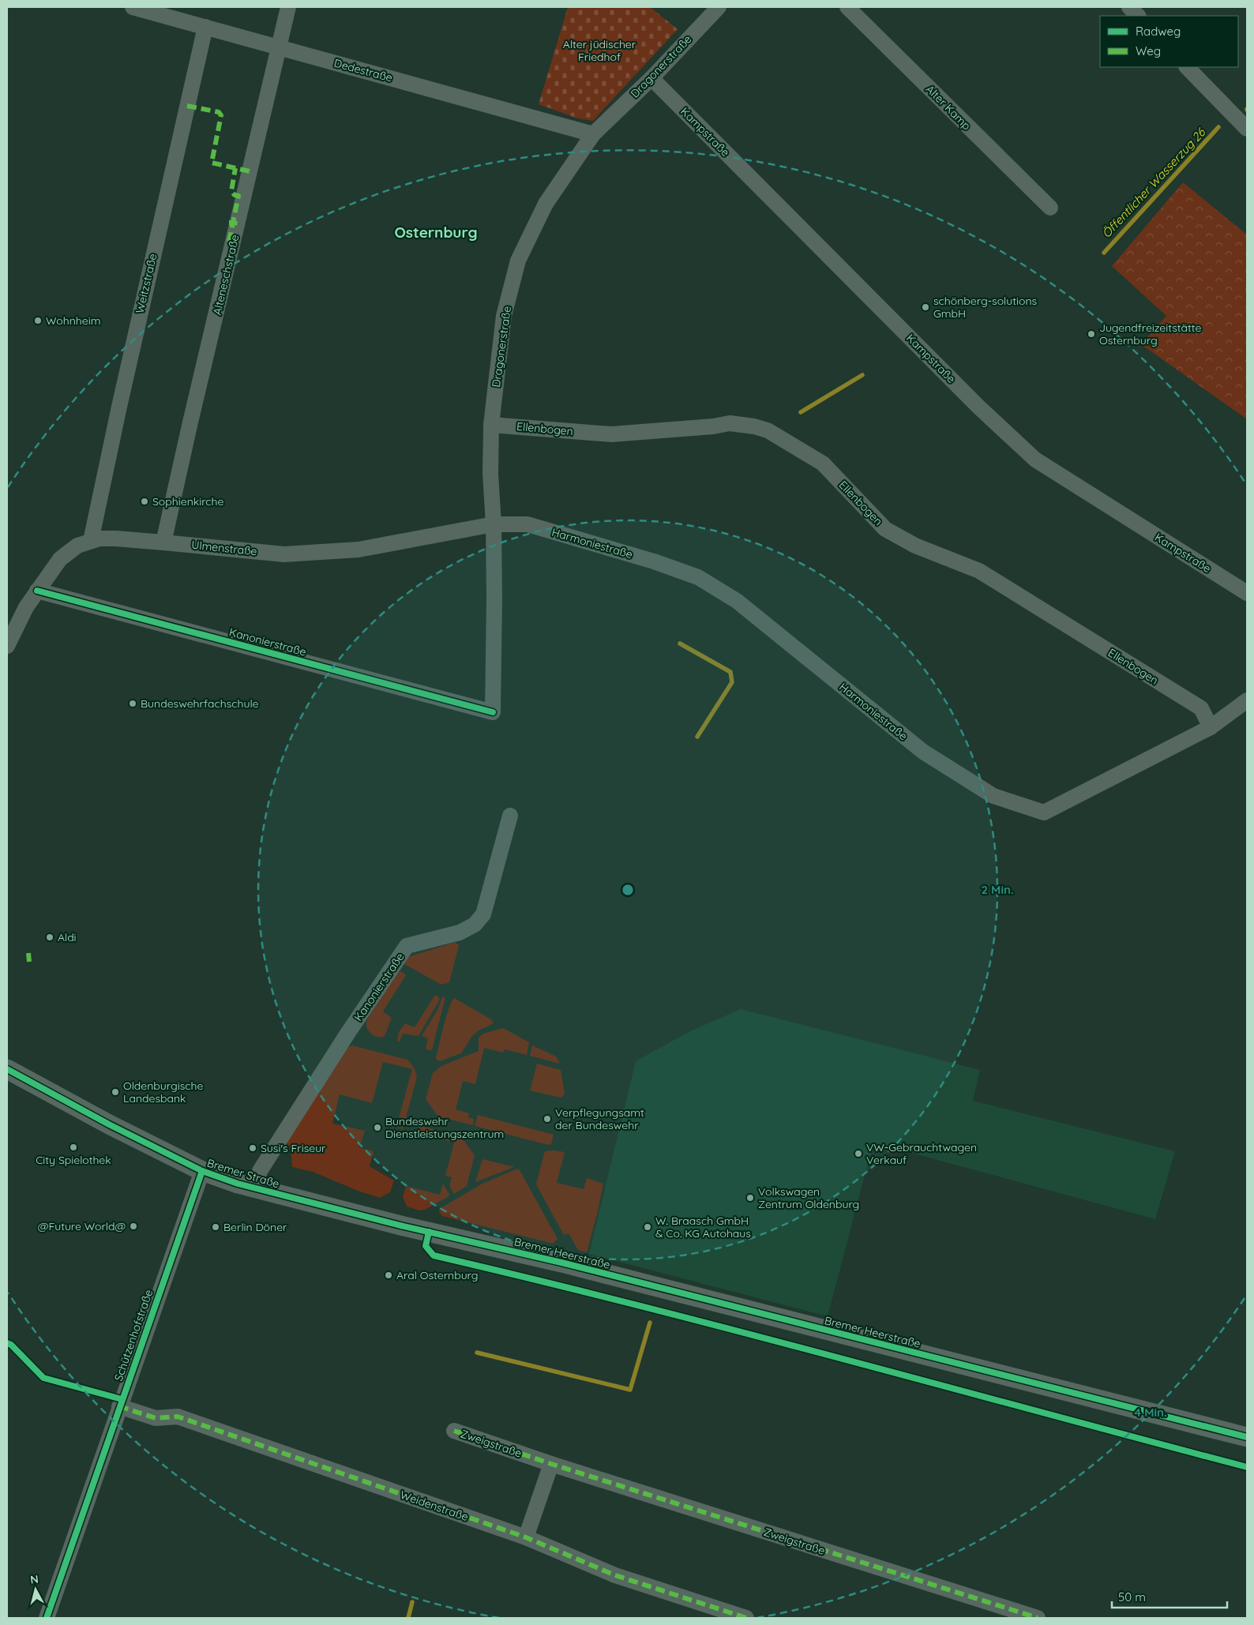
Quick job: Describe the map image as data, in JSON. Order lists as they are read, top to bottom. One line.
{"streets":{"street":["Dragonerstraße","Dedestraße","Alter Kamp","Kampstraße","Alteneschstraße","Weitzstraße","Ellenbogen","Harmoniestraße","Ulmenstraße","Kanonierstraße","Bremer Straße","Bremer Heerstraße","Schützenhofstraße","Zweigstraße","Weidenstraße"]},"crossings":[["Dragonerstraße","Dedestraße"],["Dragonerstraße","Kampstraße"],["Dragonerstraße","Ellenbogen"],["Dragonerstraße","Harmoniestraße"],["Dragonerstraße","Ulmenstraße"],["Dragonerstraße","Kanonierstraße"],["Dedestraße","Alteneschstraße"],["Dedestraße","Weitzstraße"],["Alteneschstraße","Ulmenstraße"],["Weitzstraße","Ulmenstraße"],["Ellenbogen","Harmoniestraße"],["Harmoniestraße","Ulmenstraße"],["Ulmenstraße","Kanonierstraße"],["Kanonierstraße","Bremer Straße"],["Bremer Straße","Bremer Heerstraße"],["Bremer Straße","Schützenhofstraße"],["Schützenhofstraße","Weidenstraße"]],"districts":["Osternburg"],"water":["Öffentlicher Wasserzug 26"],"parks":["Alter jüdischer Friedhof"],"places":["schönberg-solutions GmbH","Wohnheim","Jugendfreizeitstätte Osternburg","Sophienkirche","Bundeswehrfachschule","Aldi","Oldenburgische Landesbank","Verpflegungsamt der Bundeswehr","Bundeswehr Dienstleistungszentrum","City Spielothek","Susi's Friseur","VW-Gebrauchtwagen Verkauf","Volkswagen Zentrum Oldenburg","@Future World@","Berlin Döner","W. Braasch GmbH & Co. KG Autohaus","Aral Osternburg"],"legend":["Radweg","Weg"],"scale_bar":"50 m","north":"top","rings":["2 Min.","4 Min."]}
